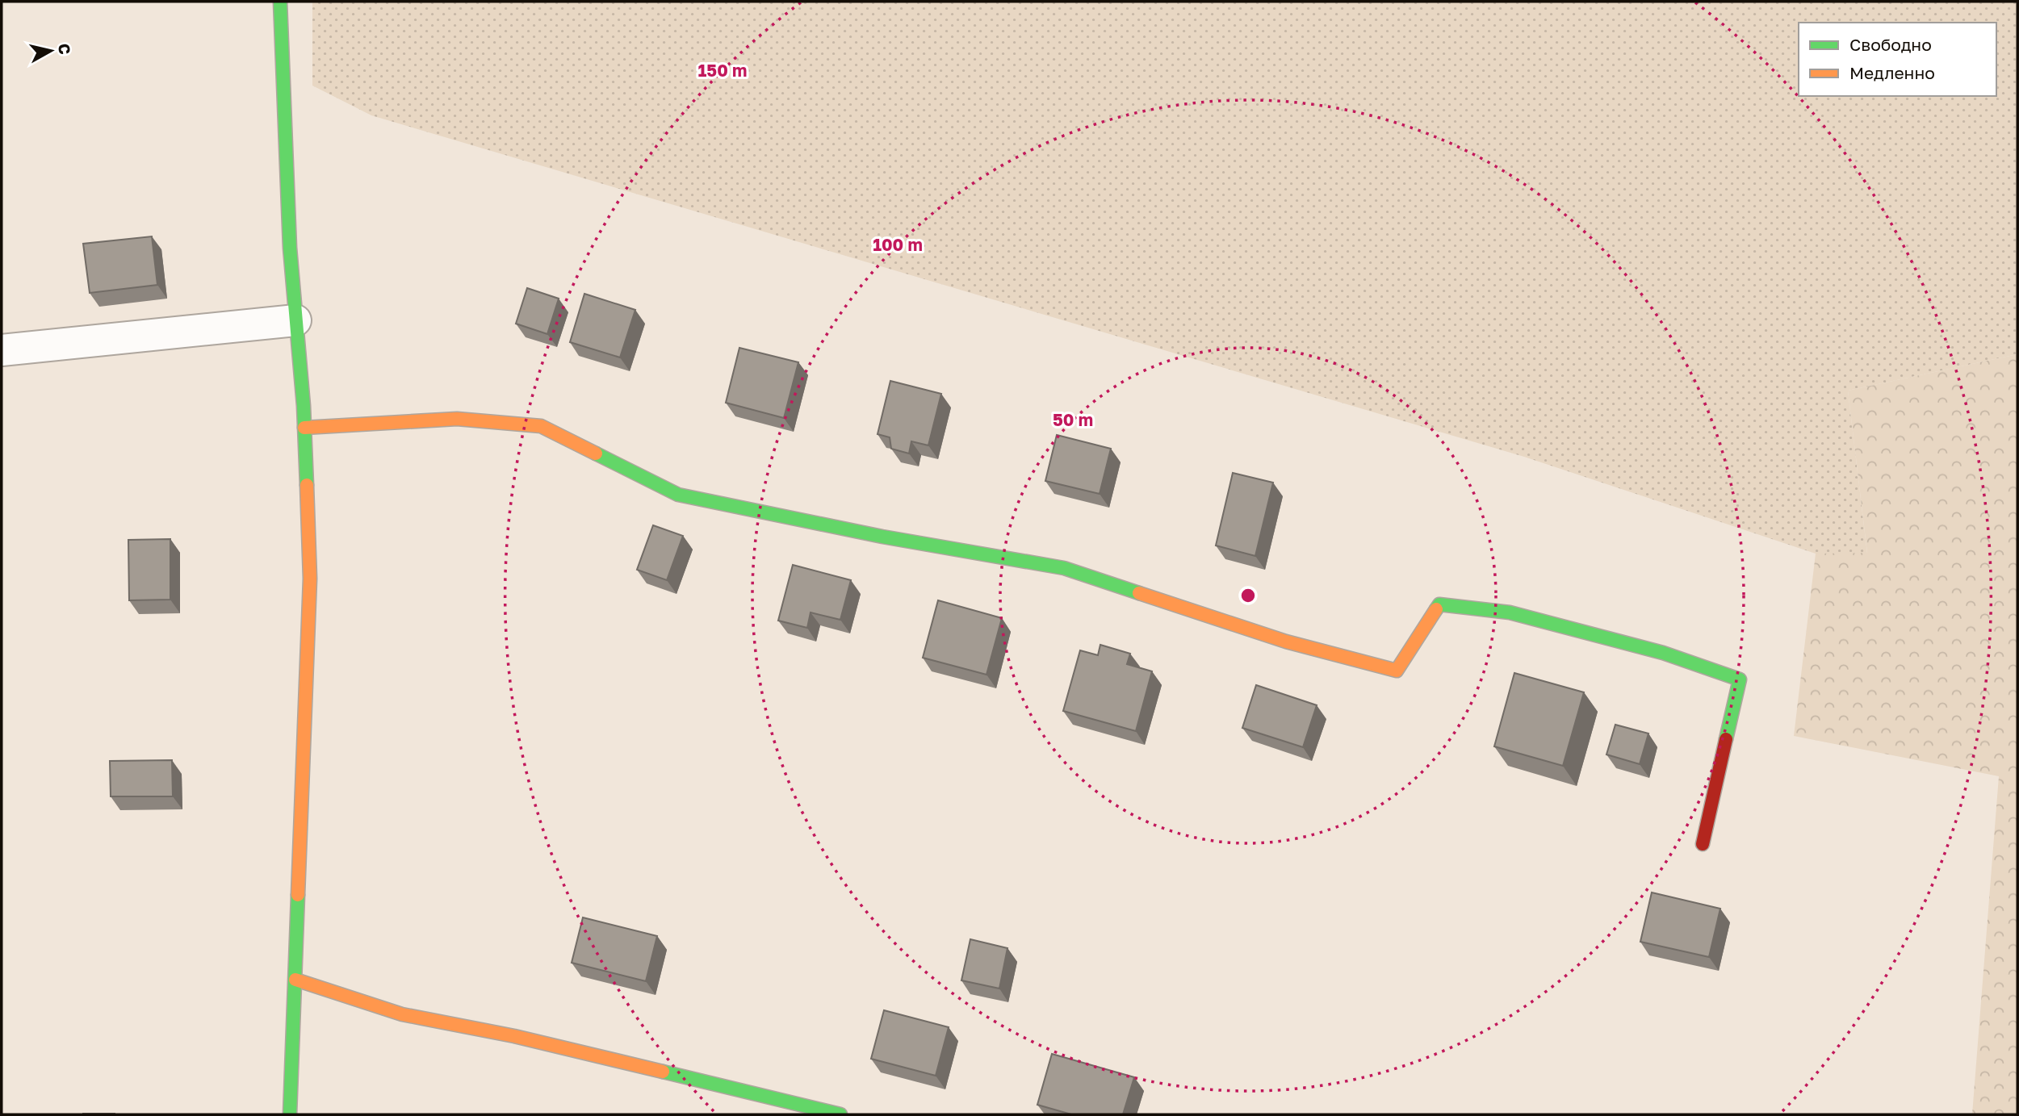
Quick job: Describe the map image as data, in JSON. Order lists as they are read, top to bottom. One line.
{"legend":["Свободно","Медленно"],"north":"right","rings":["150 m","100 m","50 m"]}
